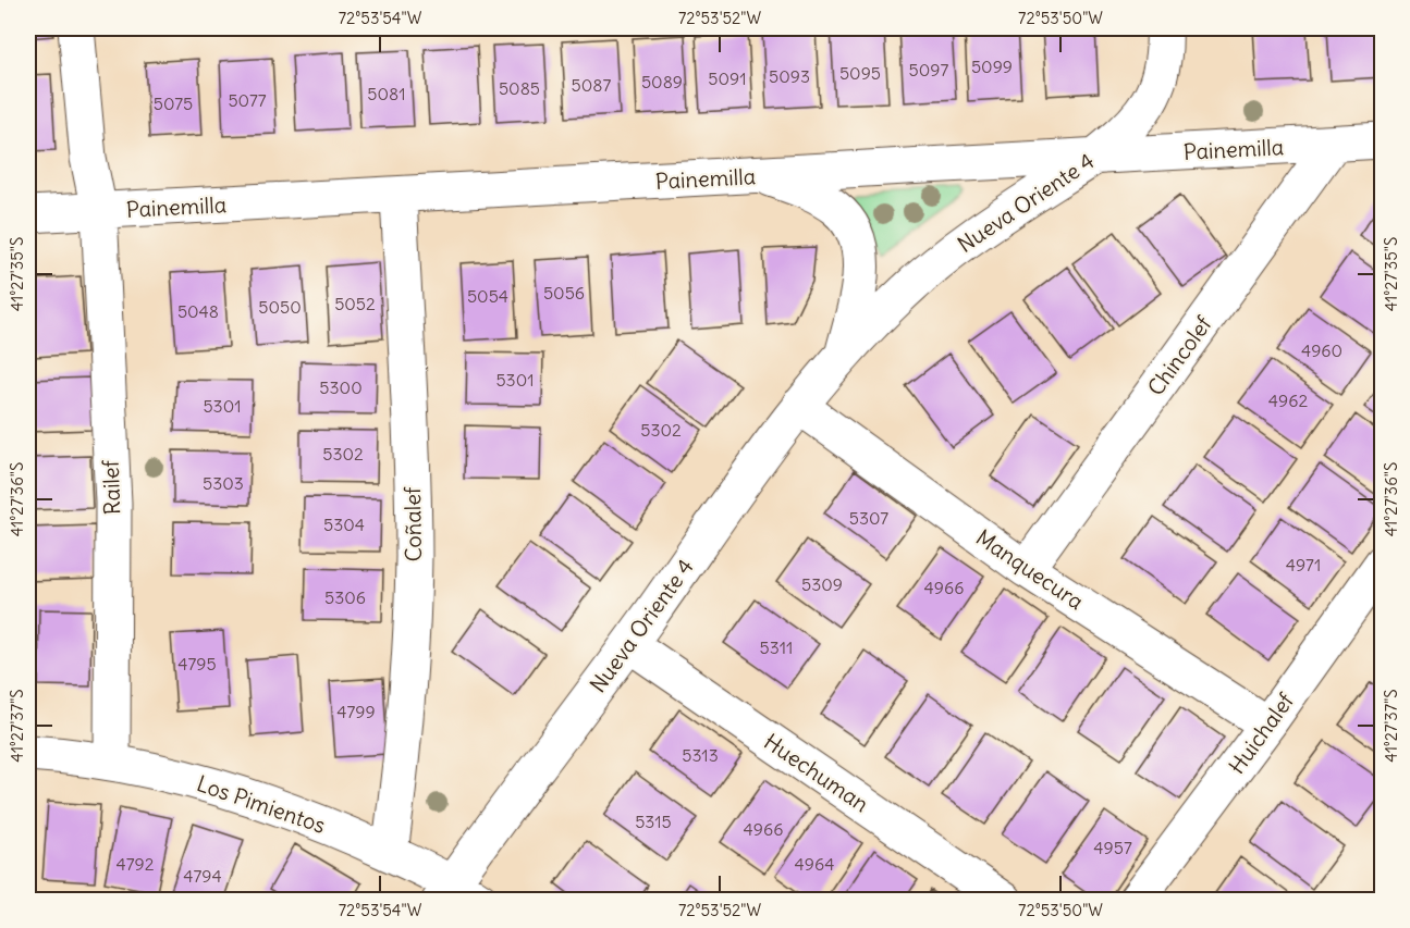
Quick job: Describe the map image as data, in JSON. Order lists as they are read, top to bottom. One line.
{"streets":{"street":["Painemilla","Nueva Oriente 4","Chincolef","Railef","Coñalef","Manquecura","Huichalef","Huechuman","Los Pimientos"]},"crossings":[["Painemilla","Nueva Oriente 4"],["Painemilla","Chincolef"],["Painemilla","Railef"],["Painemilla","Coñalef"],["Nueva Oriente 4","Manquecura"],["Nueva Oriente 4","Huechuman"],["Nueva Oriente 4","Los Pimientos"],["Chincolef","Manquecura"],["Railef","Los Pimientos"],["Coñalef","Los Pimientos"],["Manquecura","Huichalef"]],"house_numbers":["5099","5097","5095","5093","5091","5089","5087","5085","5081","5077","5075","5056","5054","5052","5050","5048","4960","5301","5300","4962","5301","5302","5302","5303","5307","5304","4971","5309","4966","5306","5311","4795","4799","5313","5315","4966","4957","4792","4964","4794"],"coordinates":["72°53'54\"W","72°53'52\"W","72°53'50\"W","41°27'35\"S","41°27'36\"S","41°27'37\"S"]}
